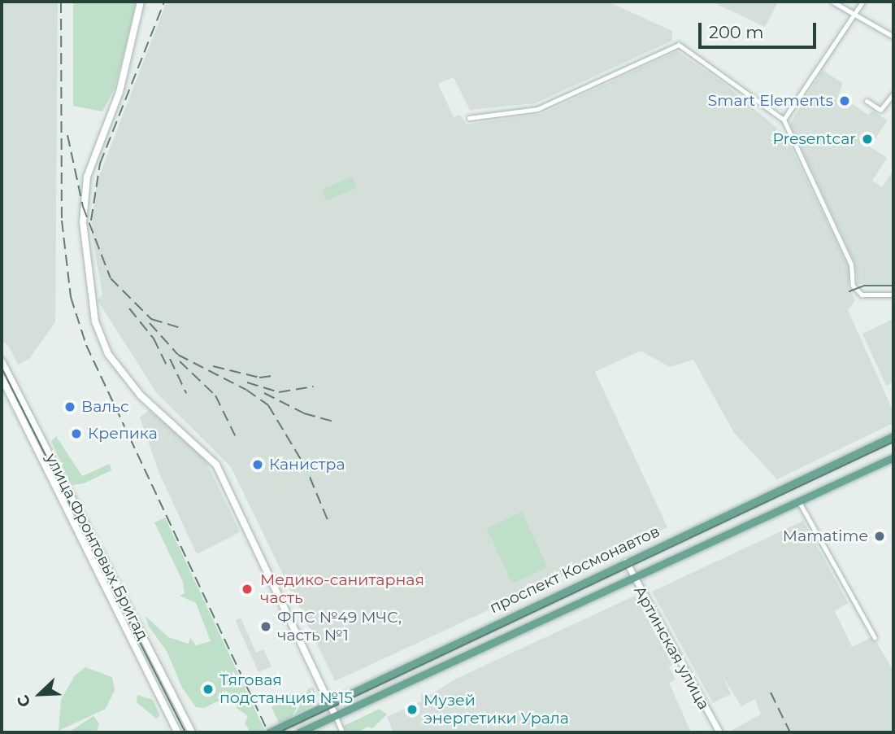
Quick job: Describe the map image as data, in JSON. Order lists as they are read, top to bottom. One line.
{"streets":{"main road":["улица Фронтовых Бригад","проспект Космонавтов"],"street":["Артинская улица"]},"crossings":[["проспект Космонавтов","Артинская улица"]],"places":["Smart Elements","Presentcar","Вальс","Крепика","Канистра","Mamatime","Медико-санитарная часть","ФПС №49 МЧС, часть №1","Тяговая подстанция №15","Музей энергетики Урала"],"scale_bar":"200 m","north":"bottom left"}
